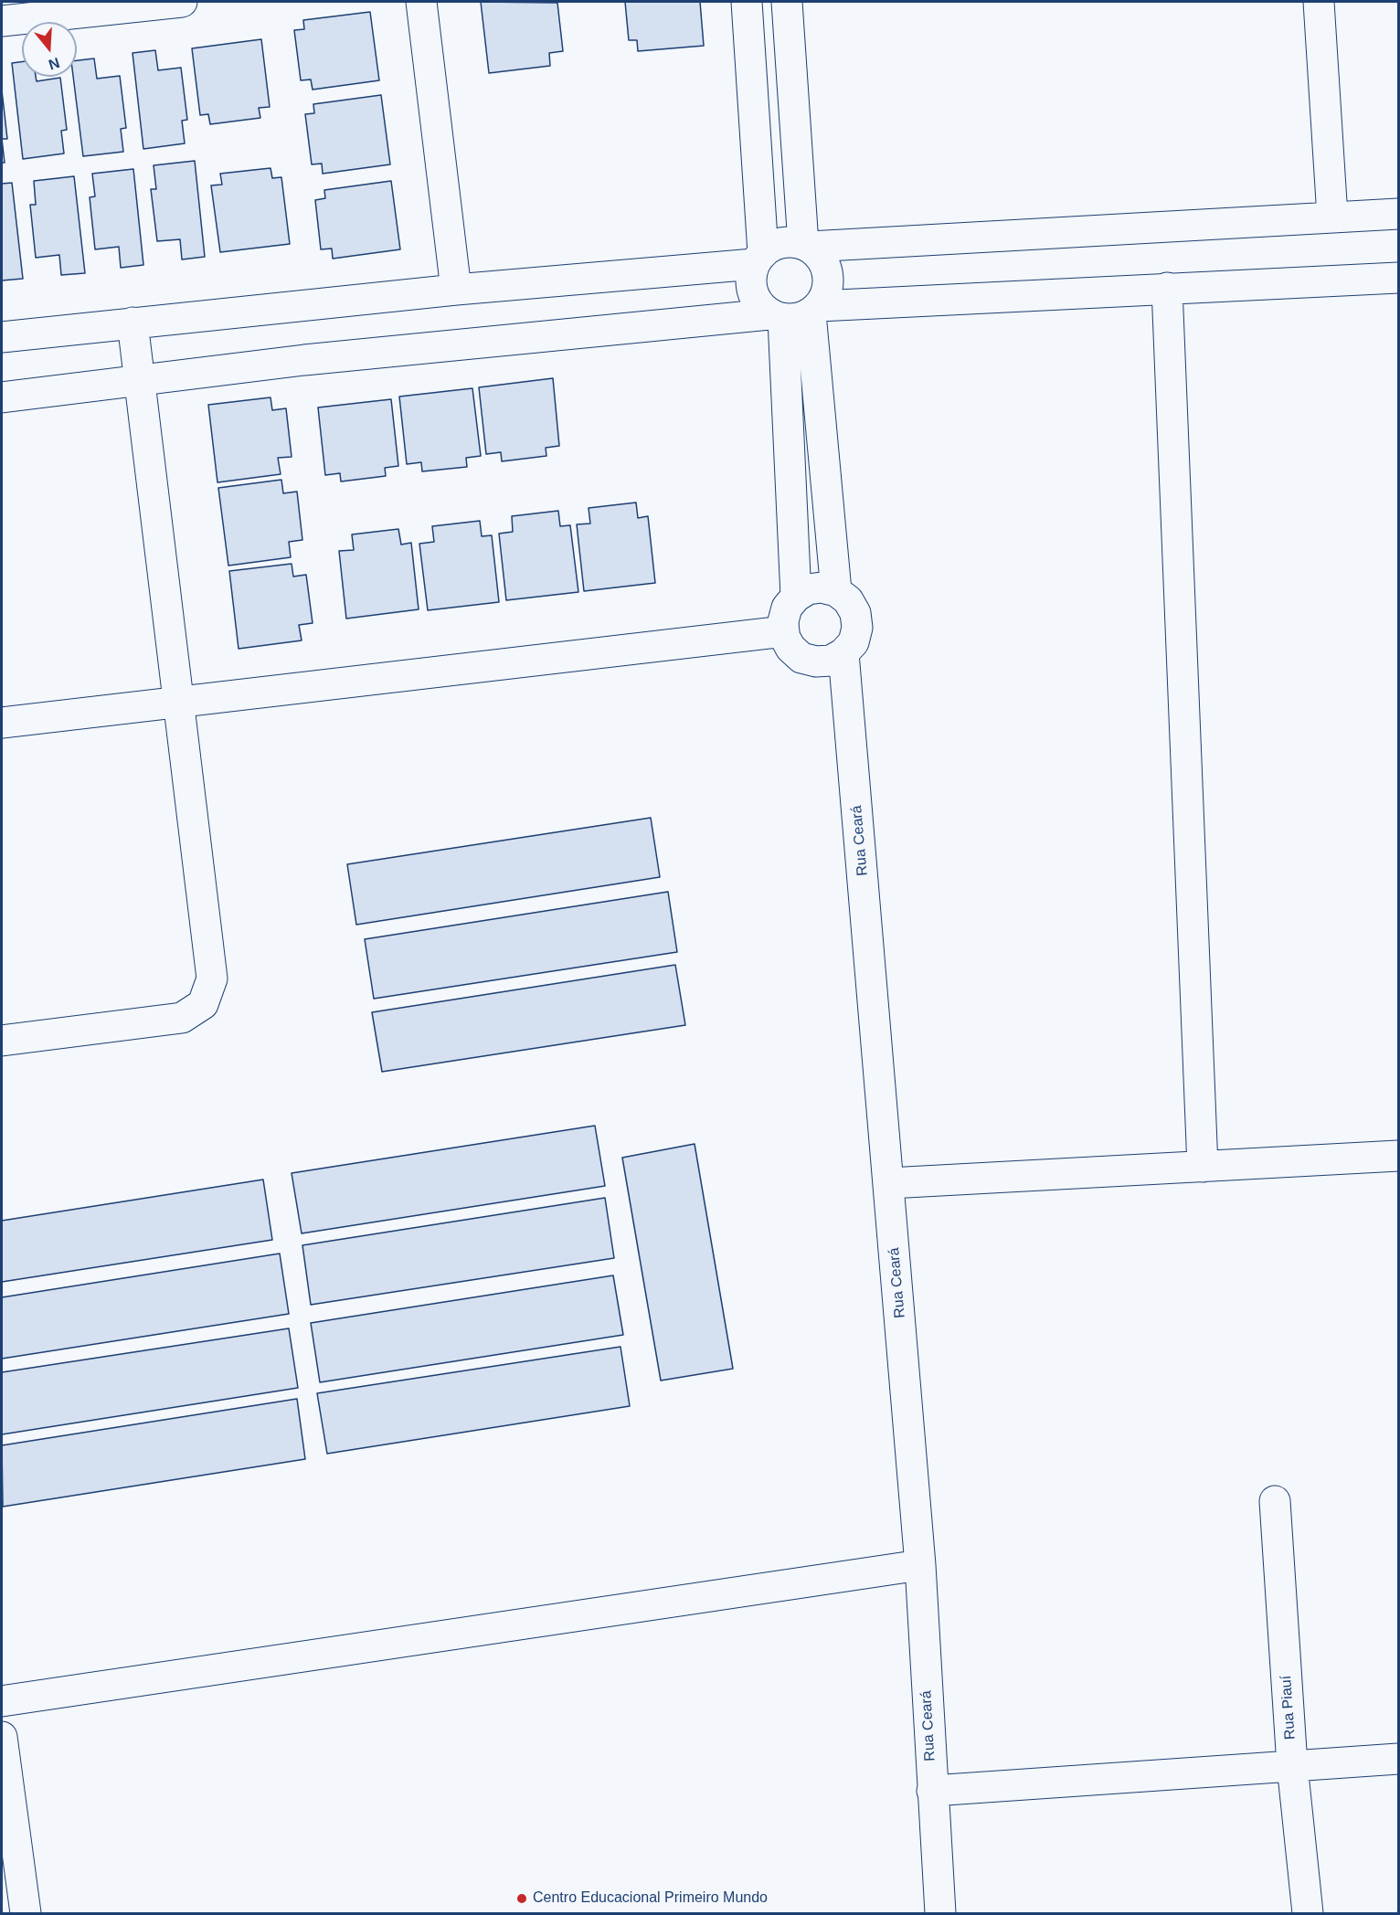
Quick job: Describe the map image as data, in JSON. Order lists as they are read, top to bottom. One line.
{"streets":{"street":["Rua Ceará","Rua Piauí"]},"places":["Centro Educacional Primeiro Mundo"],"north":"bottom"}
